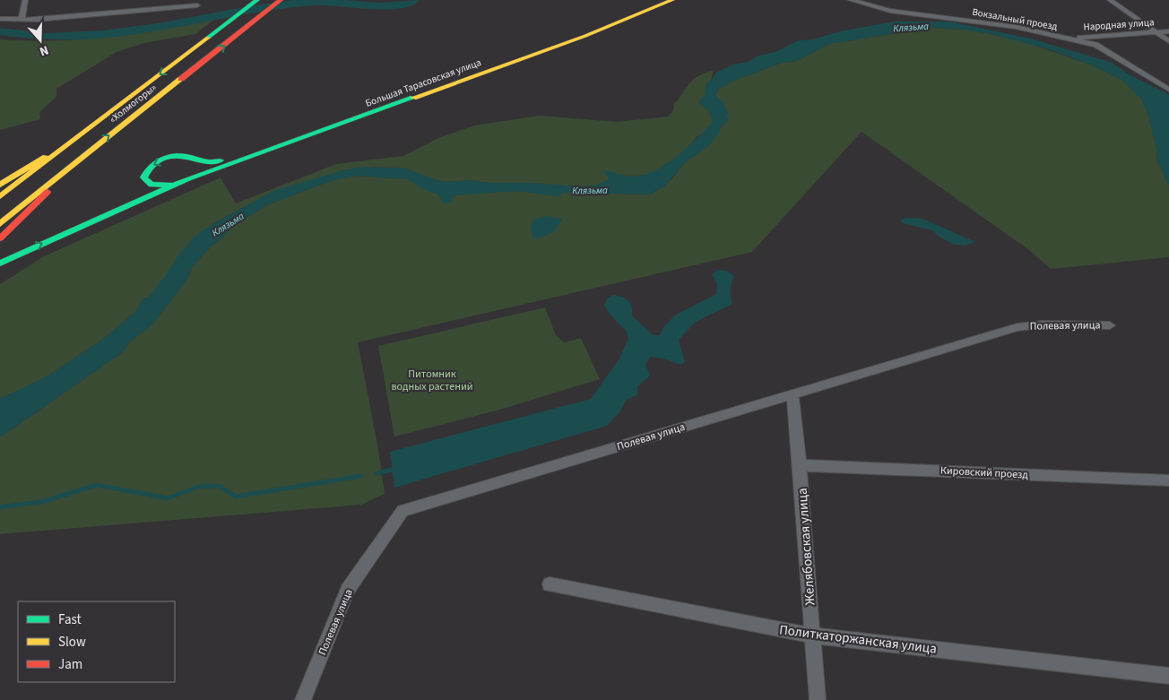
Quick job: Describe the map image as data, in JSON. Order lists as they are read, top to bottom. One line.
{"streets":{"main road":["Большая Тарасовская улица","«Холмогоры»"],"street":["Вокзальный проезд","Народная улица","Полевая улица","Кировский проезд","Желябовская улица","Политкаторжанская улица"]},"crossings":[["Вокзальный проезд","Народная улица"],["Полевая улица","Желябовская улица"],["Кировский проезд","Желябовская улица"],["Желябовская улица","Политкаторжанская улица"]],"water":["Клязьма"],"parks":["Питомник водных растений"],"legend":["Fast","Slow","Jam"],"north":"bottom"}
